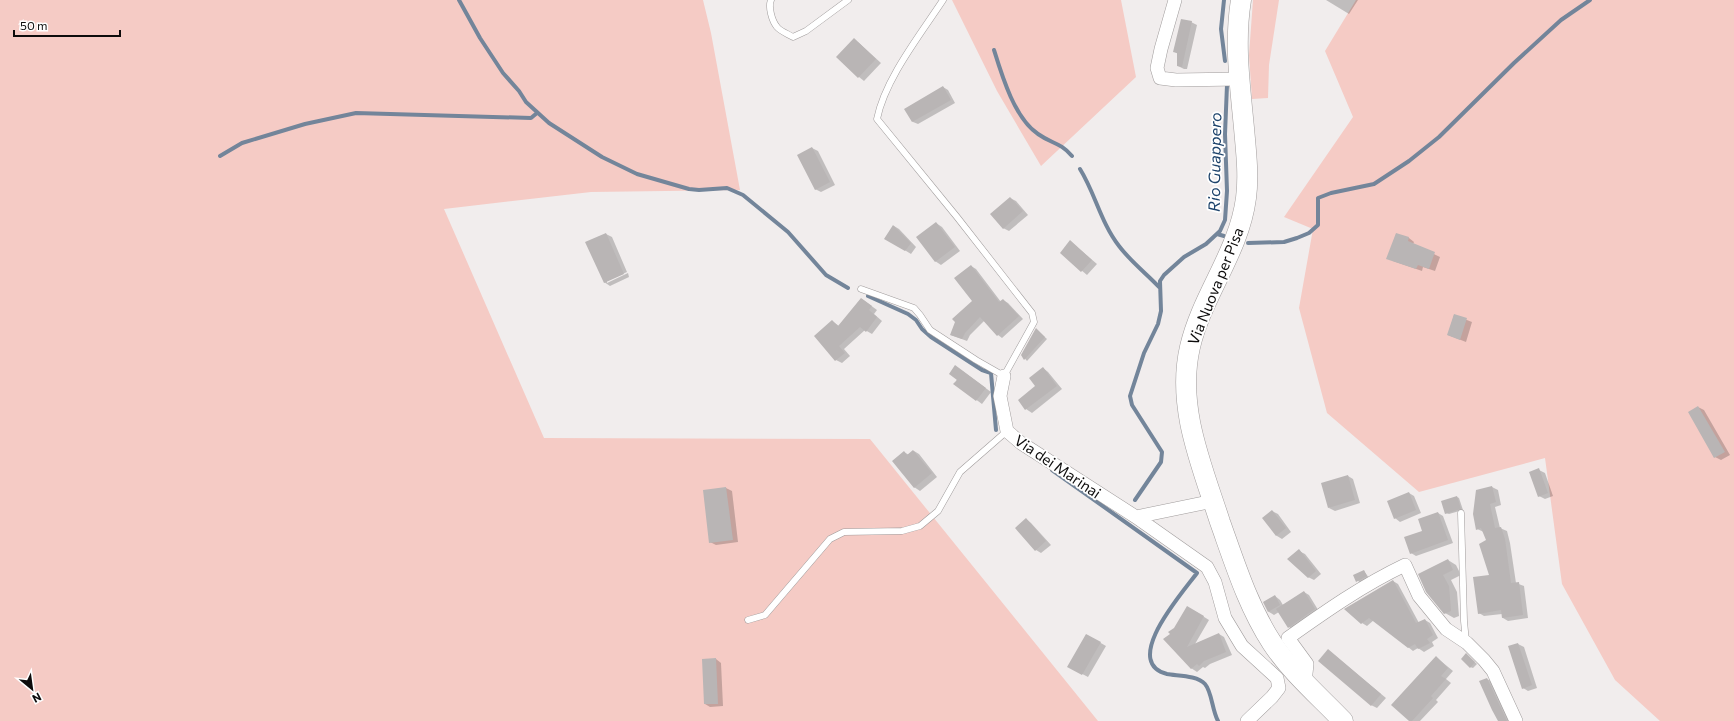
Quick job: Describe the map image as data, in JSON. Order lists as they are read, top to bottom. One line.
{"streets":{"main road":["Via Nuova per Pisa"],"street":["Via dei Marinai"]},"water":["Rio Guappero"],"scale_bar":"50 m","north":"bottom right"}
